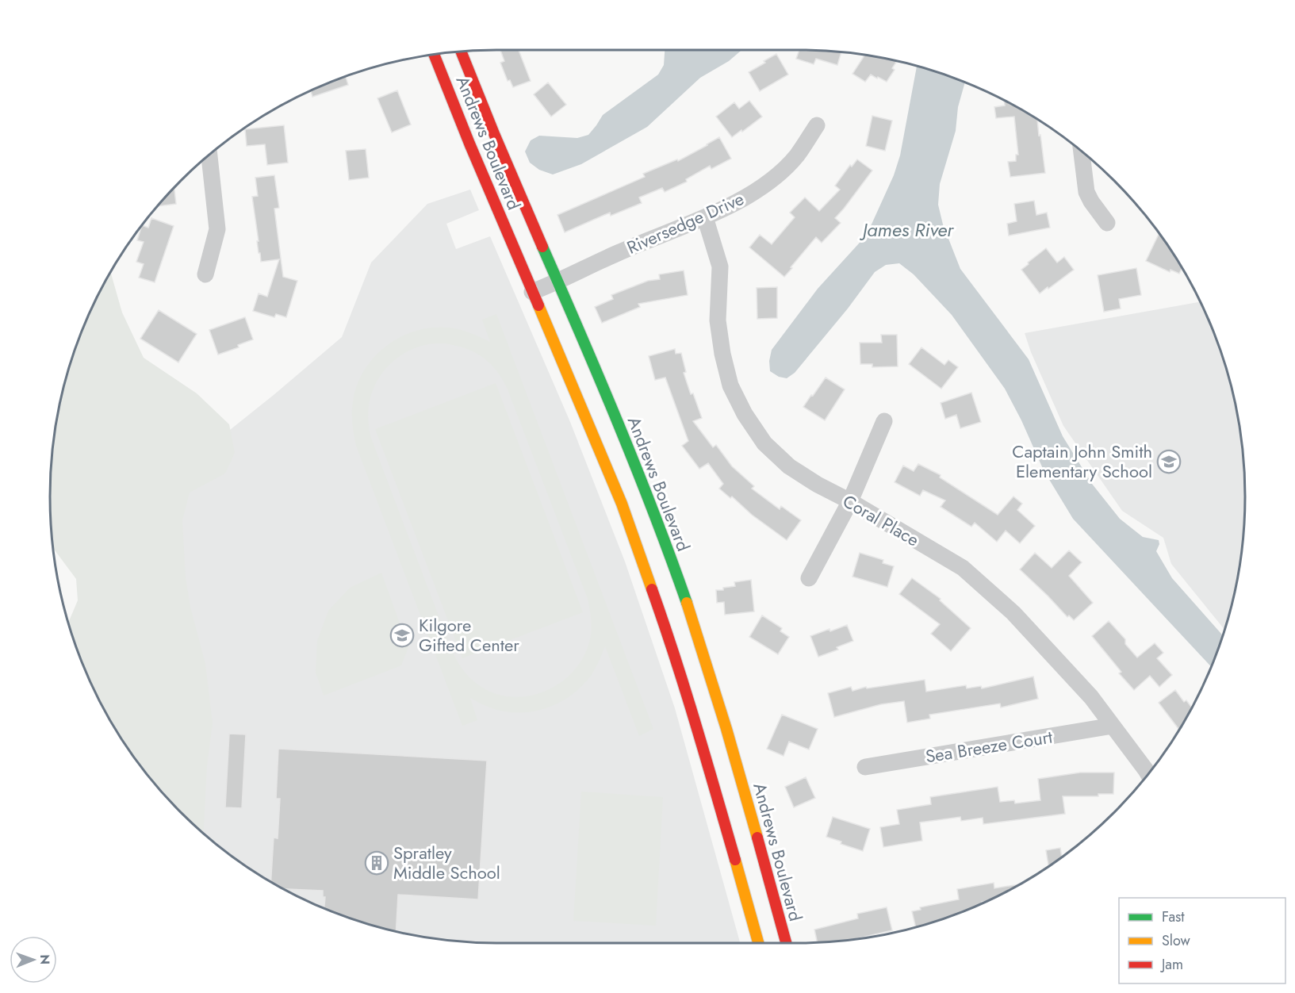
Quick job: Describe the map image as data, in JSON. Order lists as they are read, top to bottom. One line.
{"streets":{"street":["Andrews Boulevard","Riversedge Drive","Coral Place","Sea Breeze Court"]},"crossings":[["Andrews Boulevard","Riversedge Drive"],["Riversedge Drive","Coral Place"],["Coral Place","Sea Breeze Court"]],"water":["James River"],"places":{"school or university":["Captain John Smith Elementary School","Kilgore Gifted Center"],"building":["Spratley Middle School"]},"legend":["Fast","Slow","Jam"],"north":"right"}
